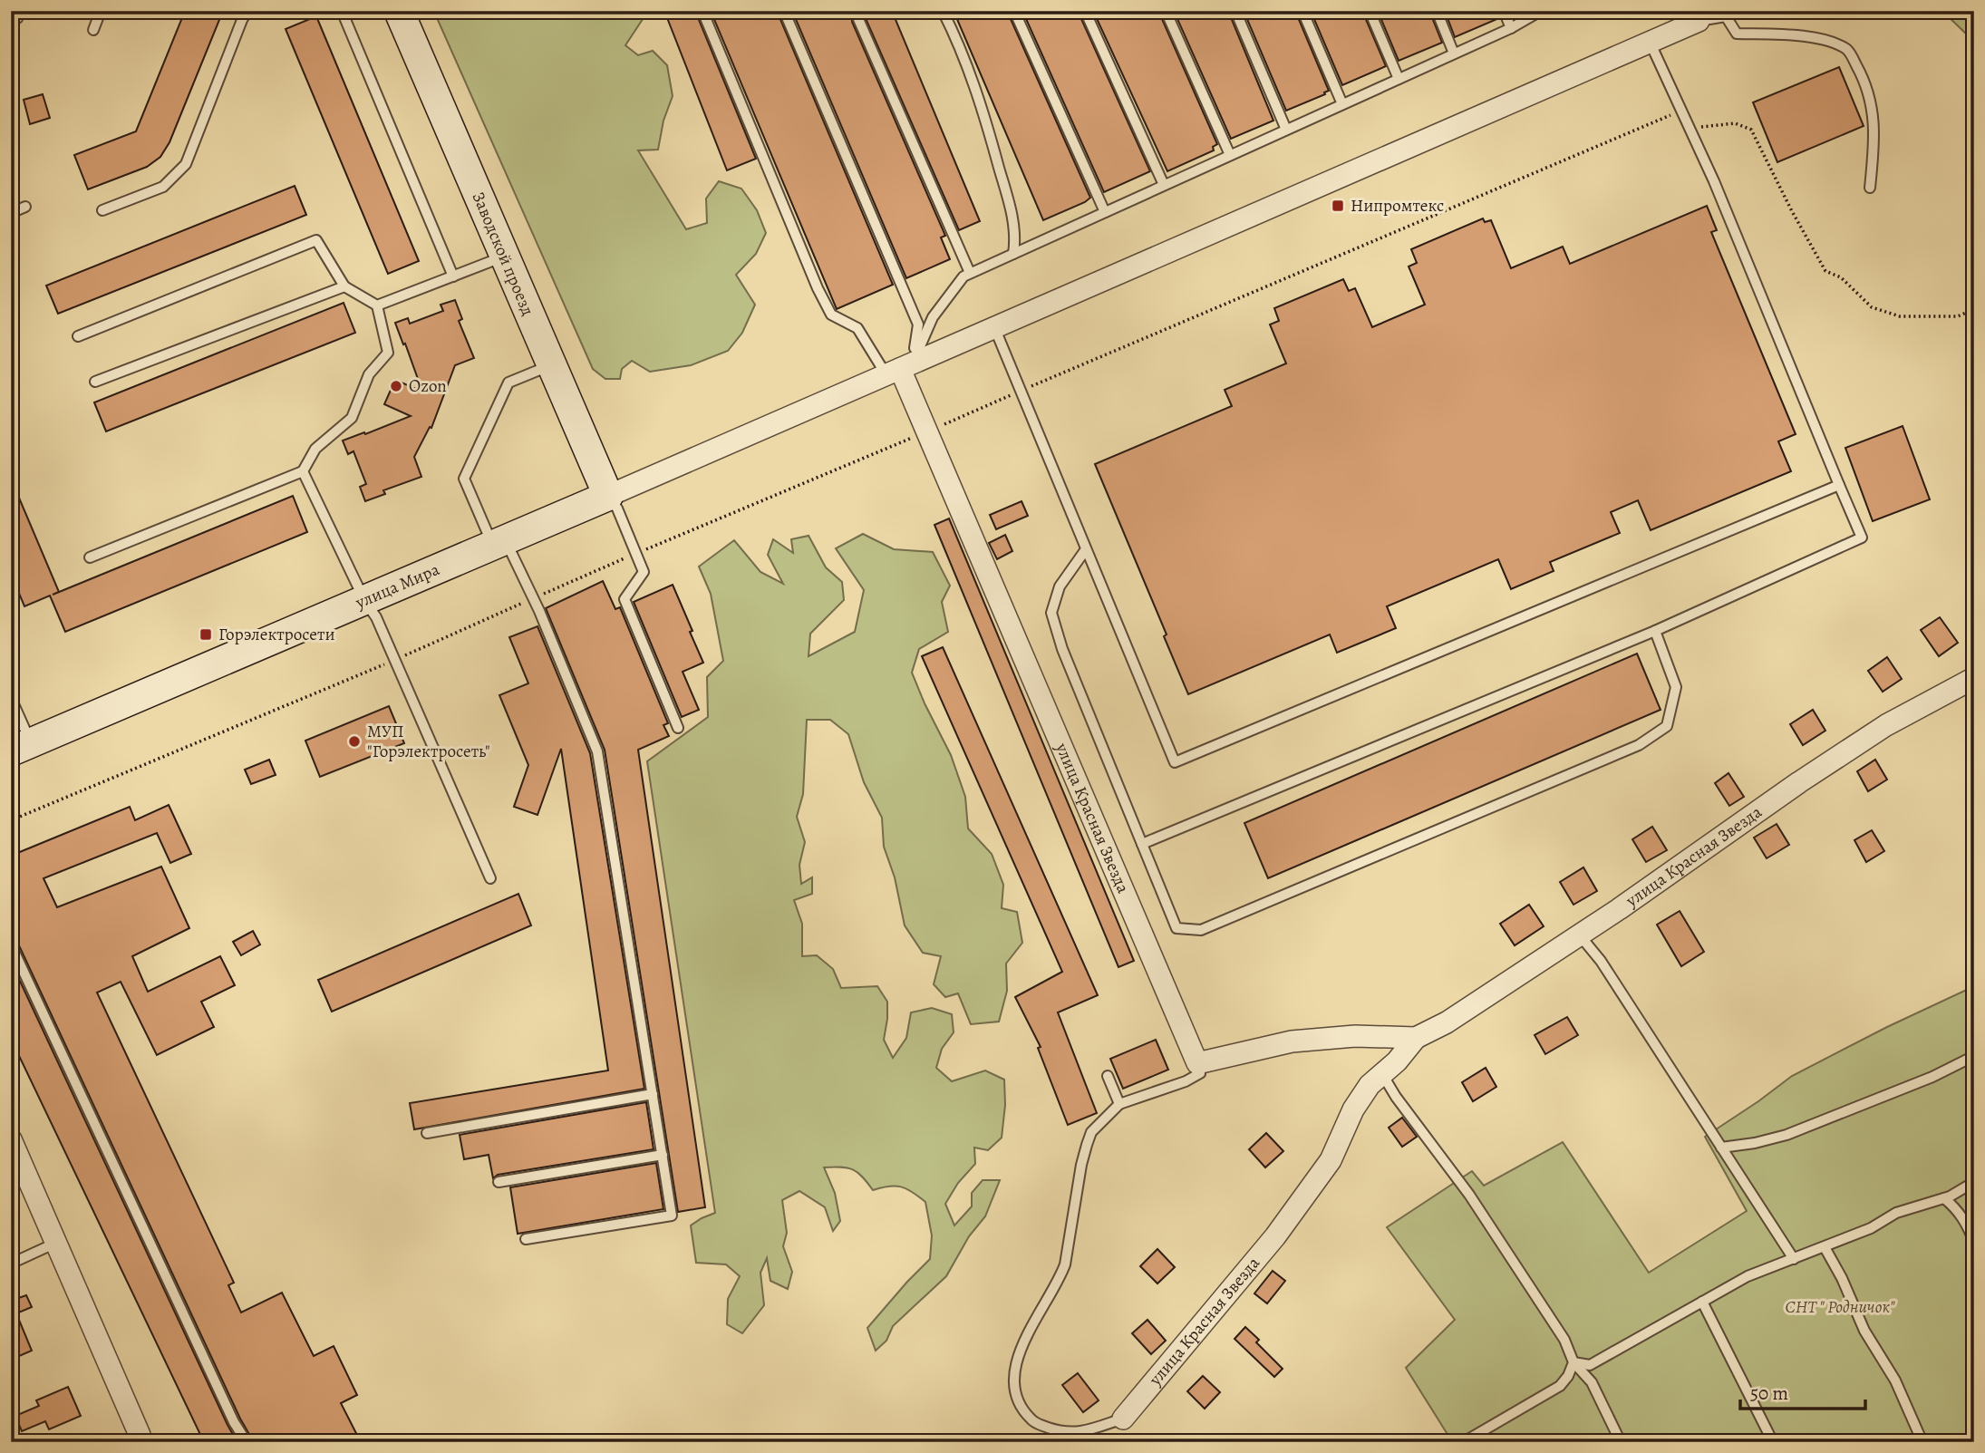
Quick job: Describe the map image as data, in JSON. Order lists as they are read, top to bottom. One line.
{"streets":{"main road":["Заводской проезд","улица Мира"],"street":["улица Красная Звезда"]},"crossings":[["Заводской проезд","улица Мира"]],"parks":["СНТ \" Родничок\""],"places":{"transit":["Нипромтекс","Горэлектросети"],"other":["Ozon","МУП \"Горэлектросеть\""]},"scale_bar":"50 m"}
